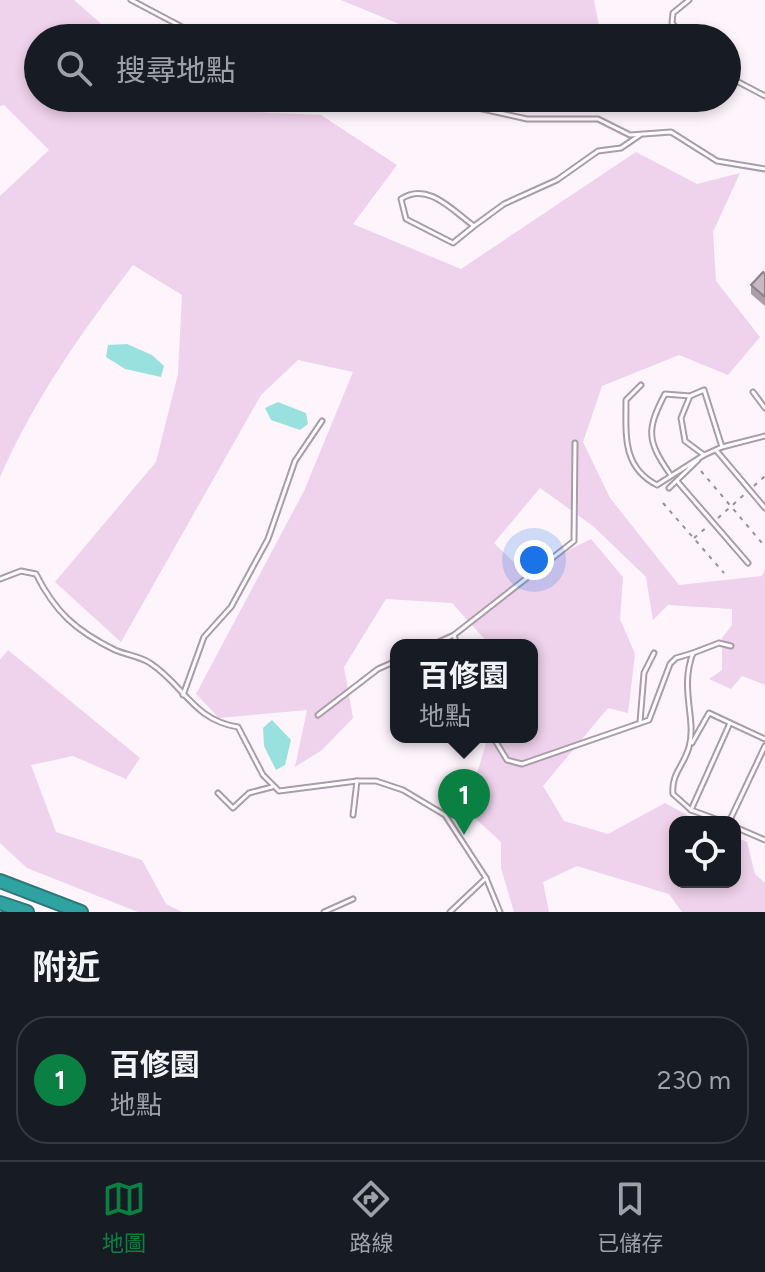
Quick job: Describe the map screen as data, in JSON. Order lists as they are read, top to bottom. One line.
{"page":{"search":"搜尋地點","popup":["百修園","地點"],"pins":"1","heading":"附近","list":[{"mark":"1","name":"百修園","note":"地點","value":"230 m"}],"nav":["地圖","路線","已儲存"]}}
